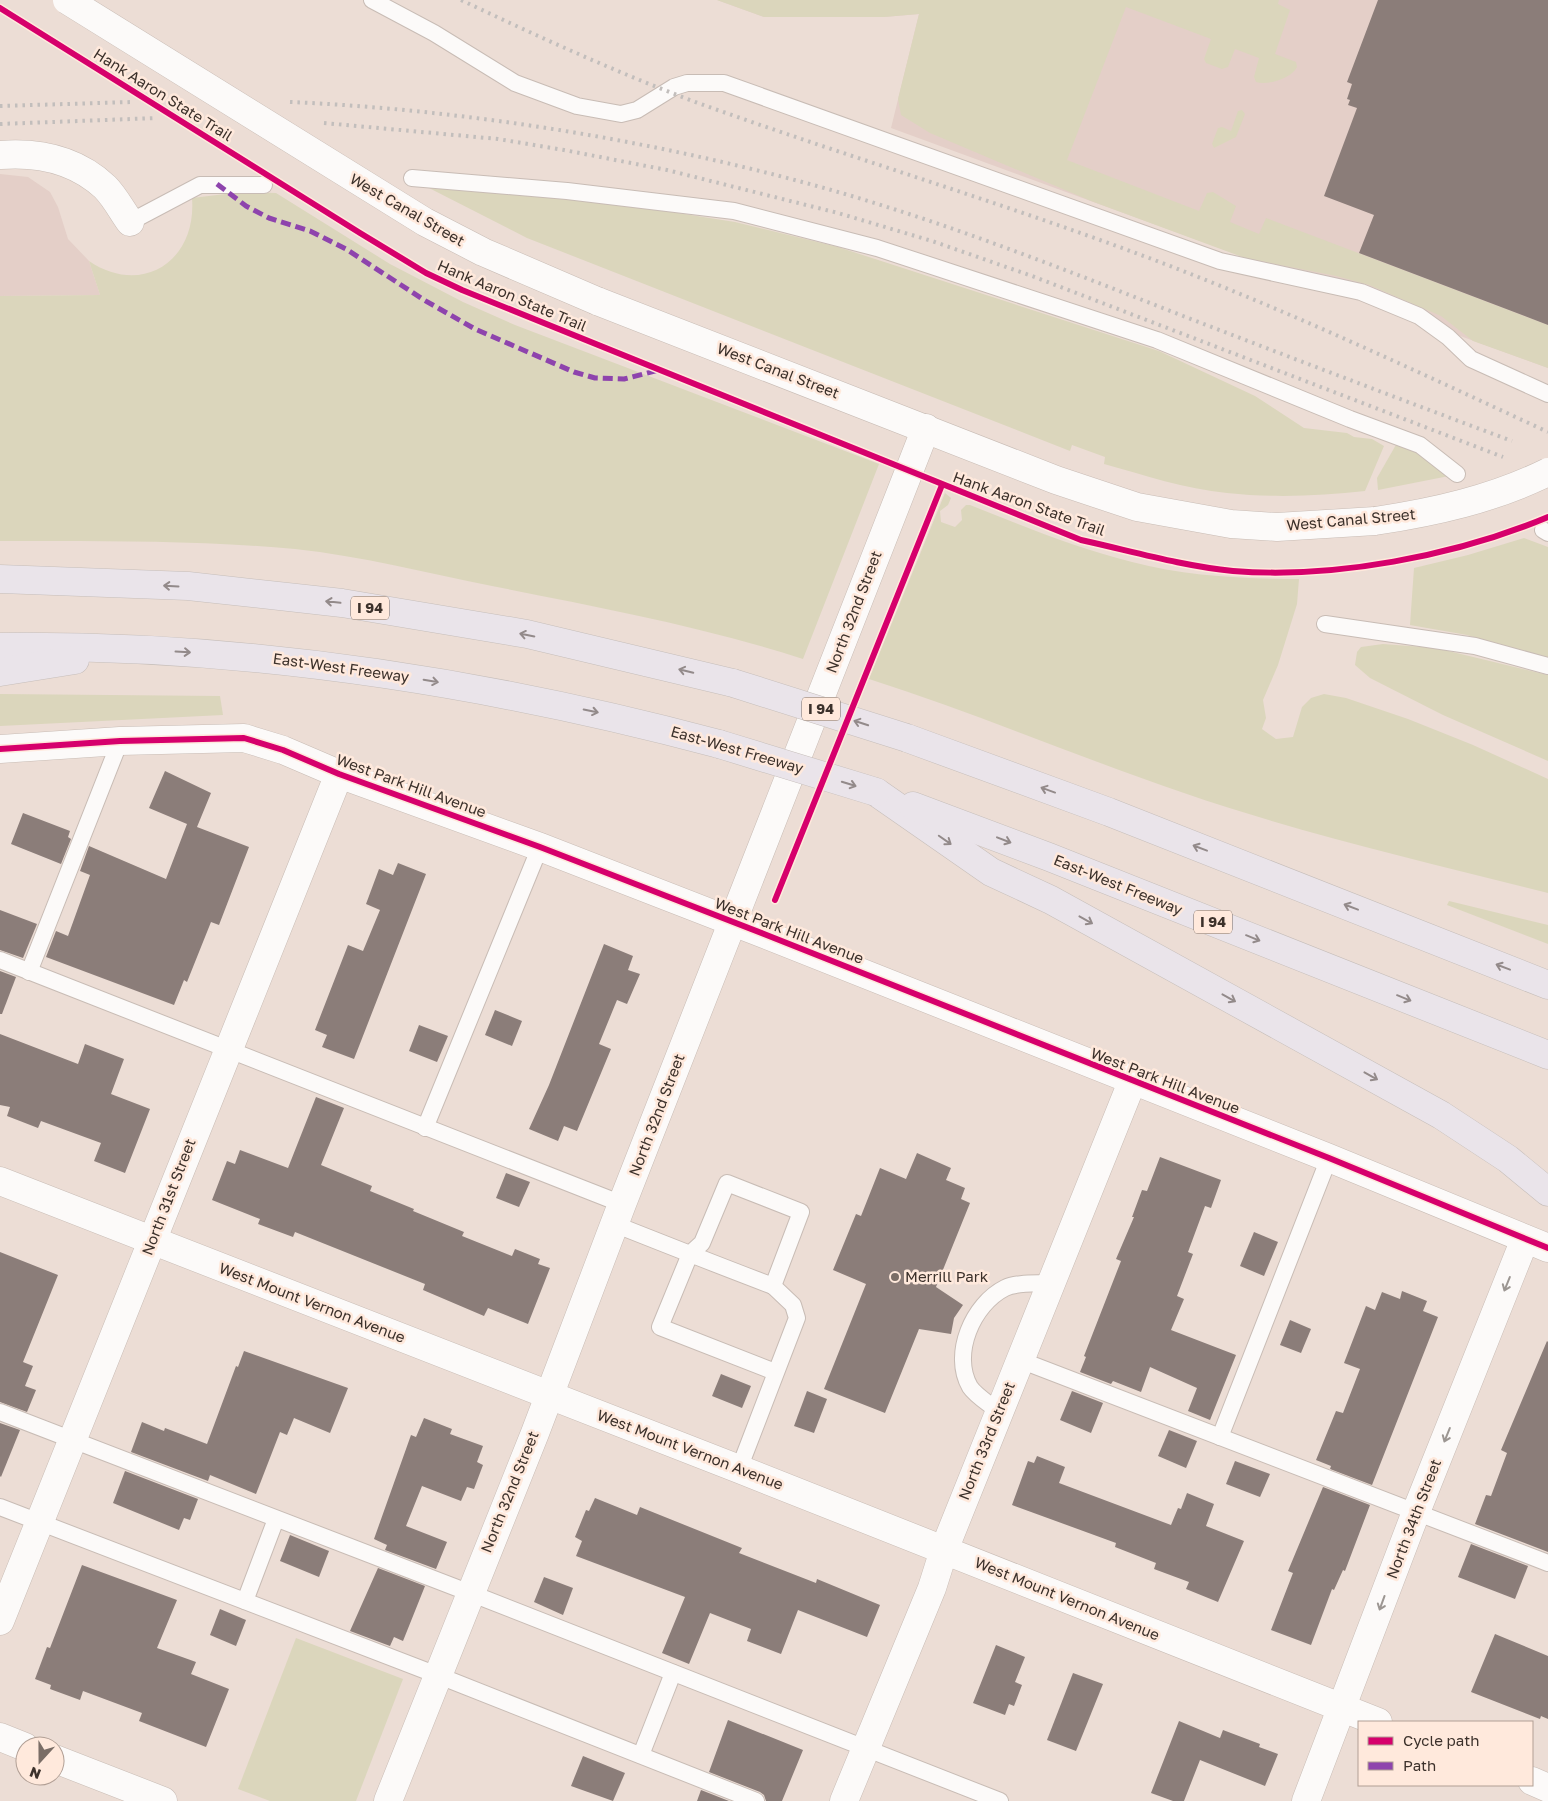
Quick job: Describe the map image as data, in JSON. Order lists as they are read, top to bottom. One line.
{"streets":{"highway":["I 94","East-West Freeway"],"street":["West Canal Street","North 32nd Street","West Park Hill Avenue","North 31st Street","West Mount Vernon Avenue","North 33rd Street","North 34th Street"],"cycle path":["Hank Aaron State Trail"]},"crossings":[["West Canal Street","North 32nd Street"],["North 32nd Street","West Park Hill Avenue"],["North 32nd Street","West Mount Vernon Avenue"],["West Park Hill Avenue","North 31st Street"],["West Park Hill Avenue","North 33rd Street"],["West Park Hill Avenue","North 34th Street"],["North 31st Street","West Mount Vernon Avenue"],["West Mount Vernon Avenue","North 33rd Street"],["West Mount Vernon Avenue","North 34th Street"]],"one_way":["North 34th Street"],"places":["Merrill Park"],"legend":["Cycle path","Path"],"north":"bottom"}
